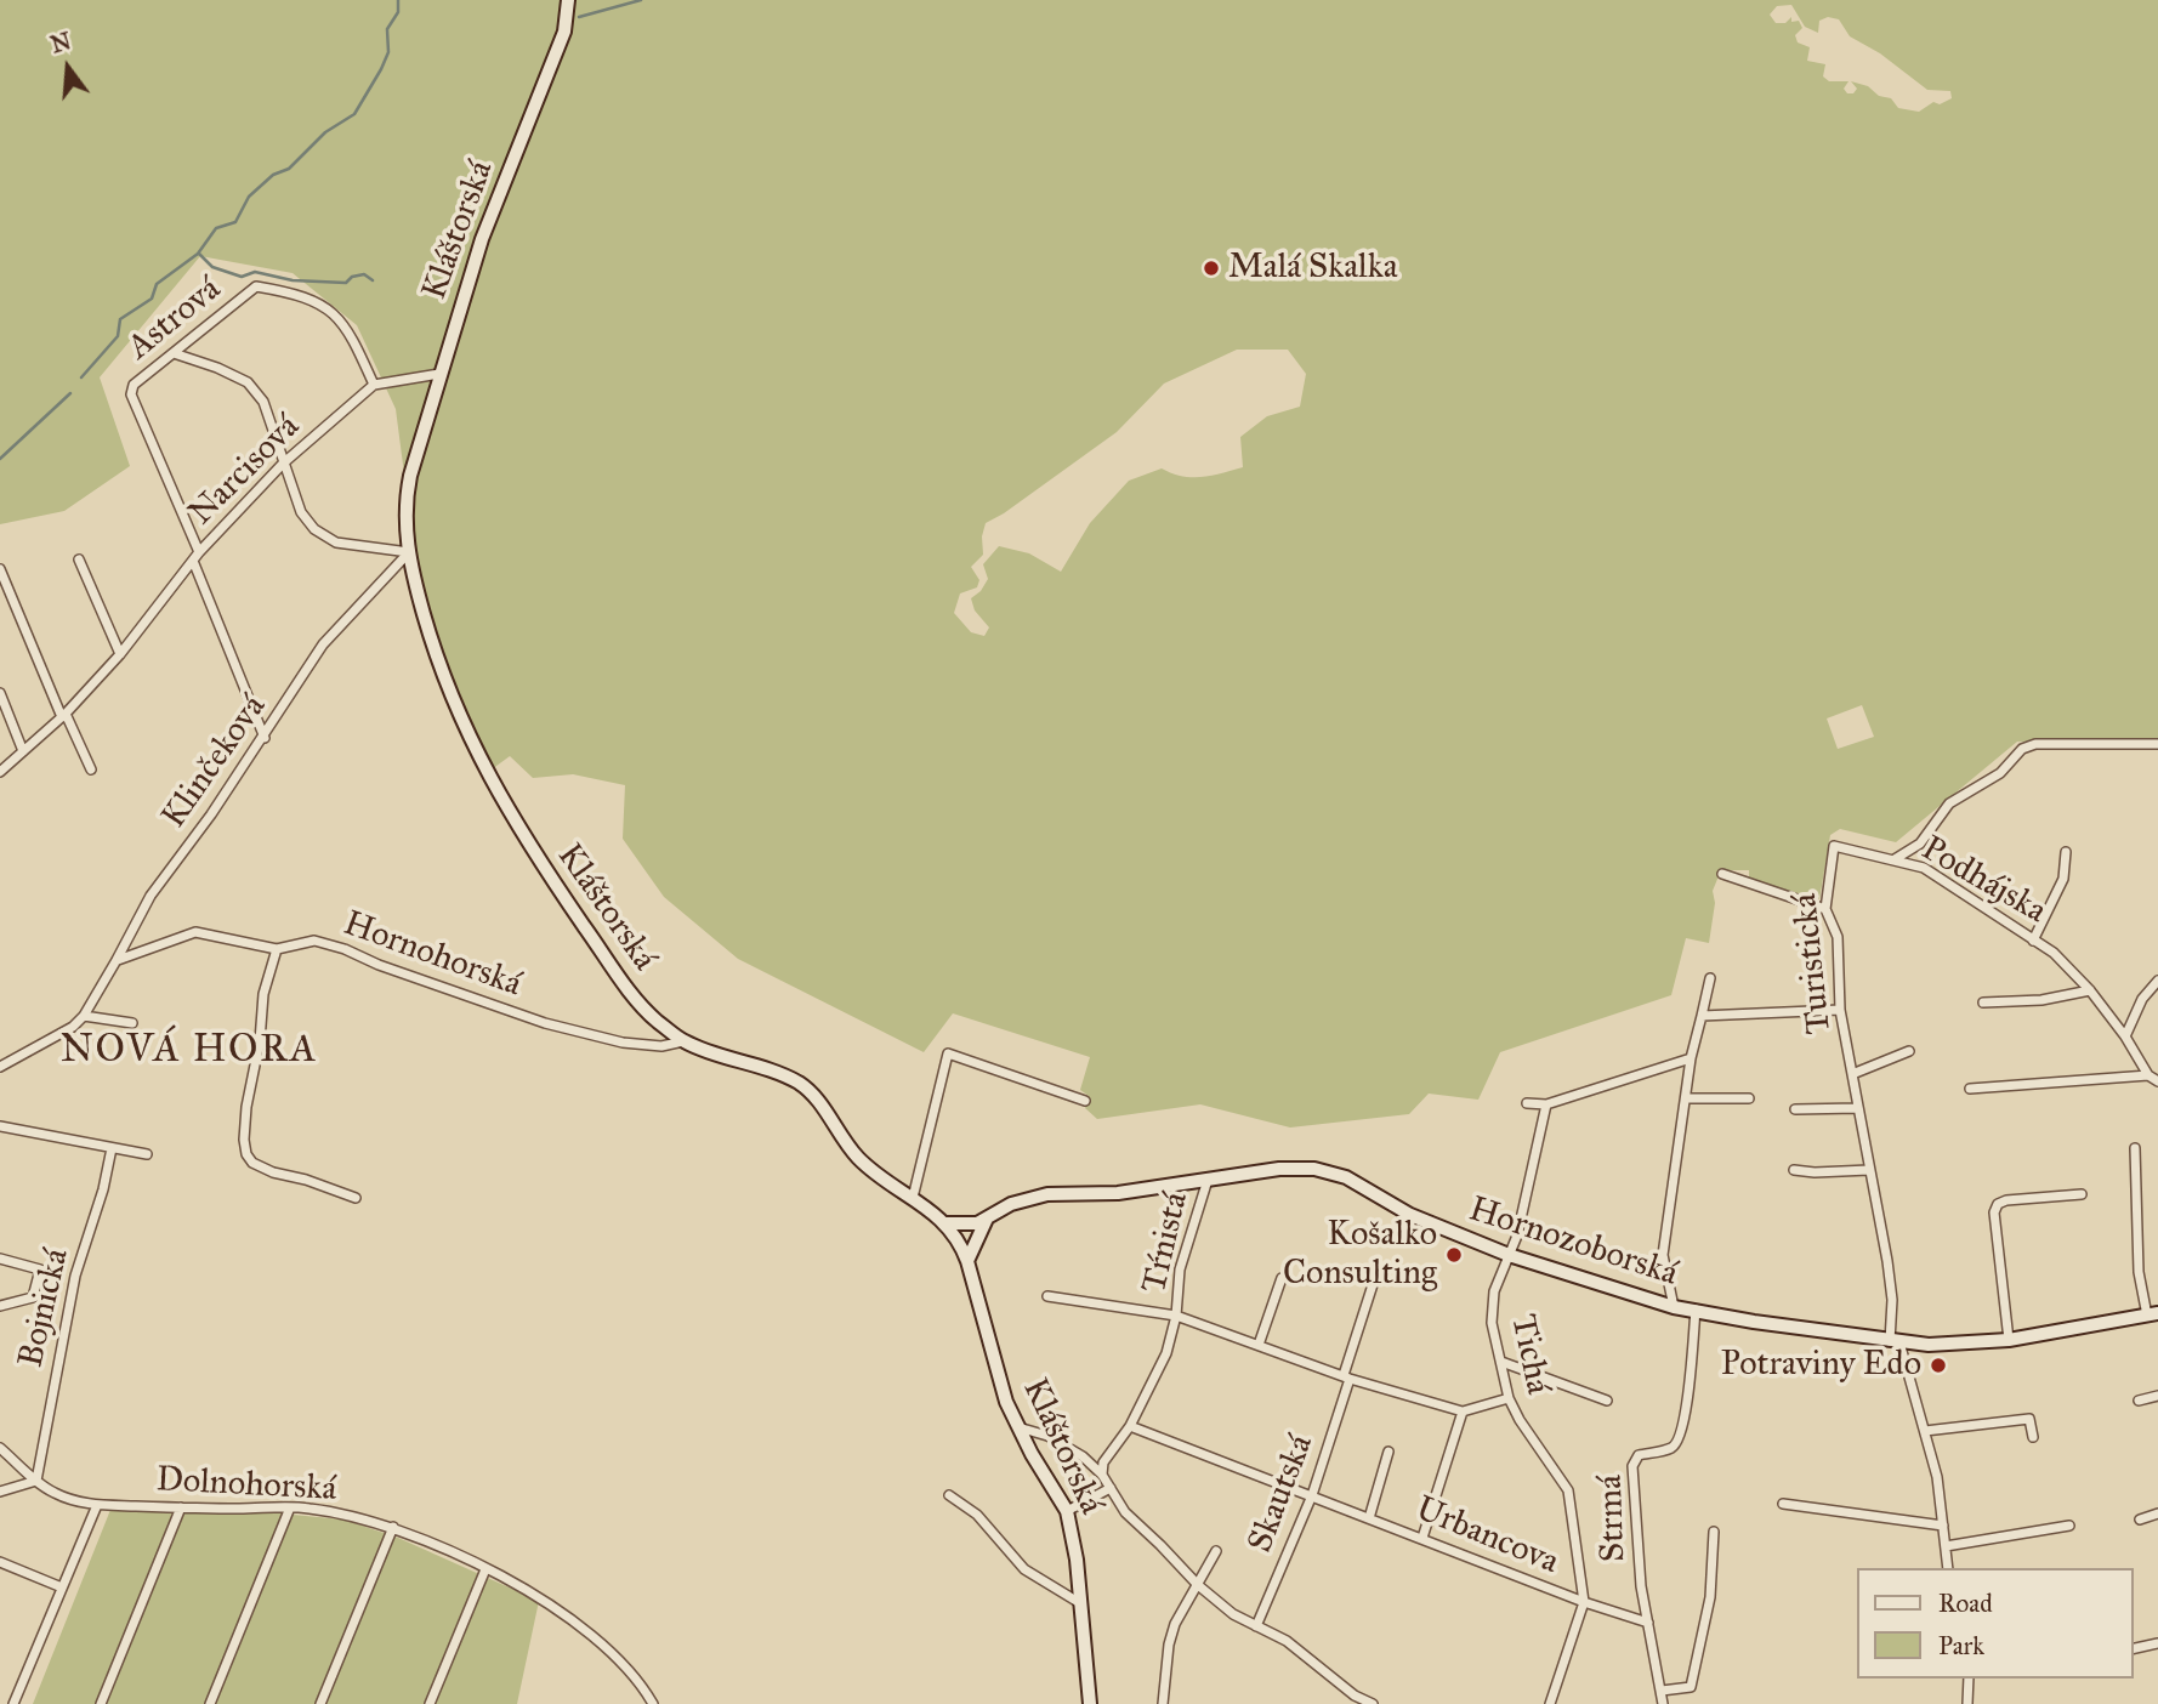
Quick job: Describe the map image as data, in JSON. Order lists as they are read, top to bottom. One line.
{"streets":{"street":["Kláštorská","Astrová","Narcisová","Klinčeková","Podhájska","Hornohorská","Turistická","Tŕnistá","Hornozoborská","Bojnická","Tichá","Dolnohorská","Skautská","Strmá","Urbancova"]},"crossings":[["Kláštorská","Klinčeková"],["Kláštorská","Hornohorská"],["Kláštorská","Hornozoborská"],["Astrová","Narcisová"],["Klinčeková","Hornohorská"],["Podhájska","Turistická"],["Turistická","Hornozoborská"],["Tŕnistá","Hornozoborská"],["Tŕnistá","Urbancova"],["Hornozoborská","Tichá"],["Hornozoborská","Strmá"],["Bojnická","Dolnohorská"],["Tichá","Urbancova"],["Skautská","Urbancova"],["Strmá","Urbancova"]],"districts":["NOVÁ HORA"],"places":["Malá Skalka","Košalko Consulting","Potraviny Edo"],"legend":["Road","Park"],"north":"top"}
